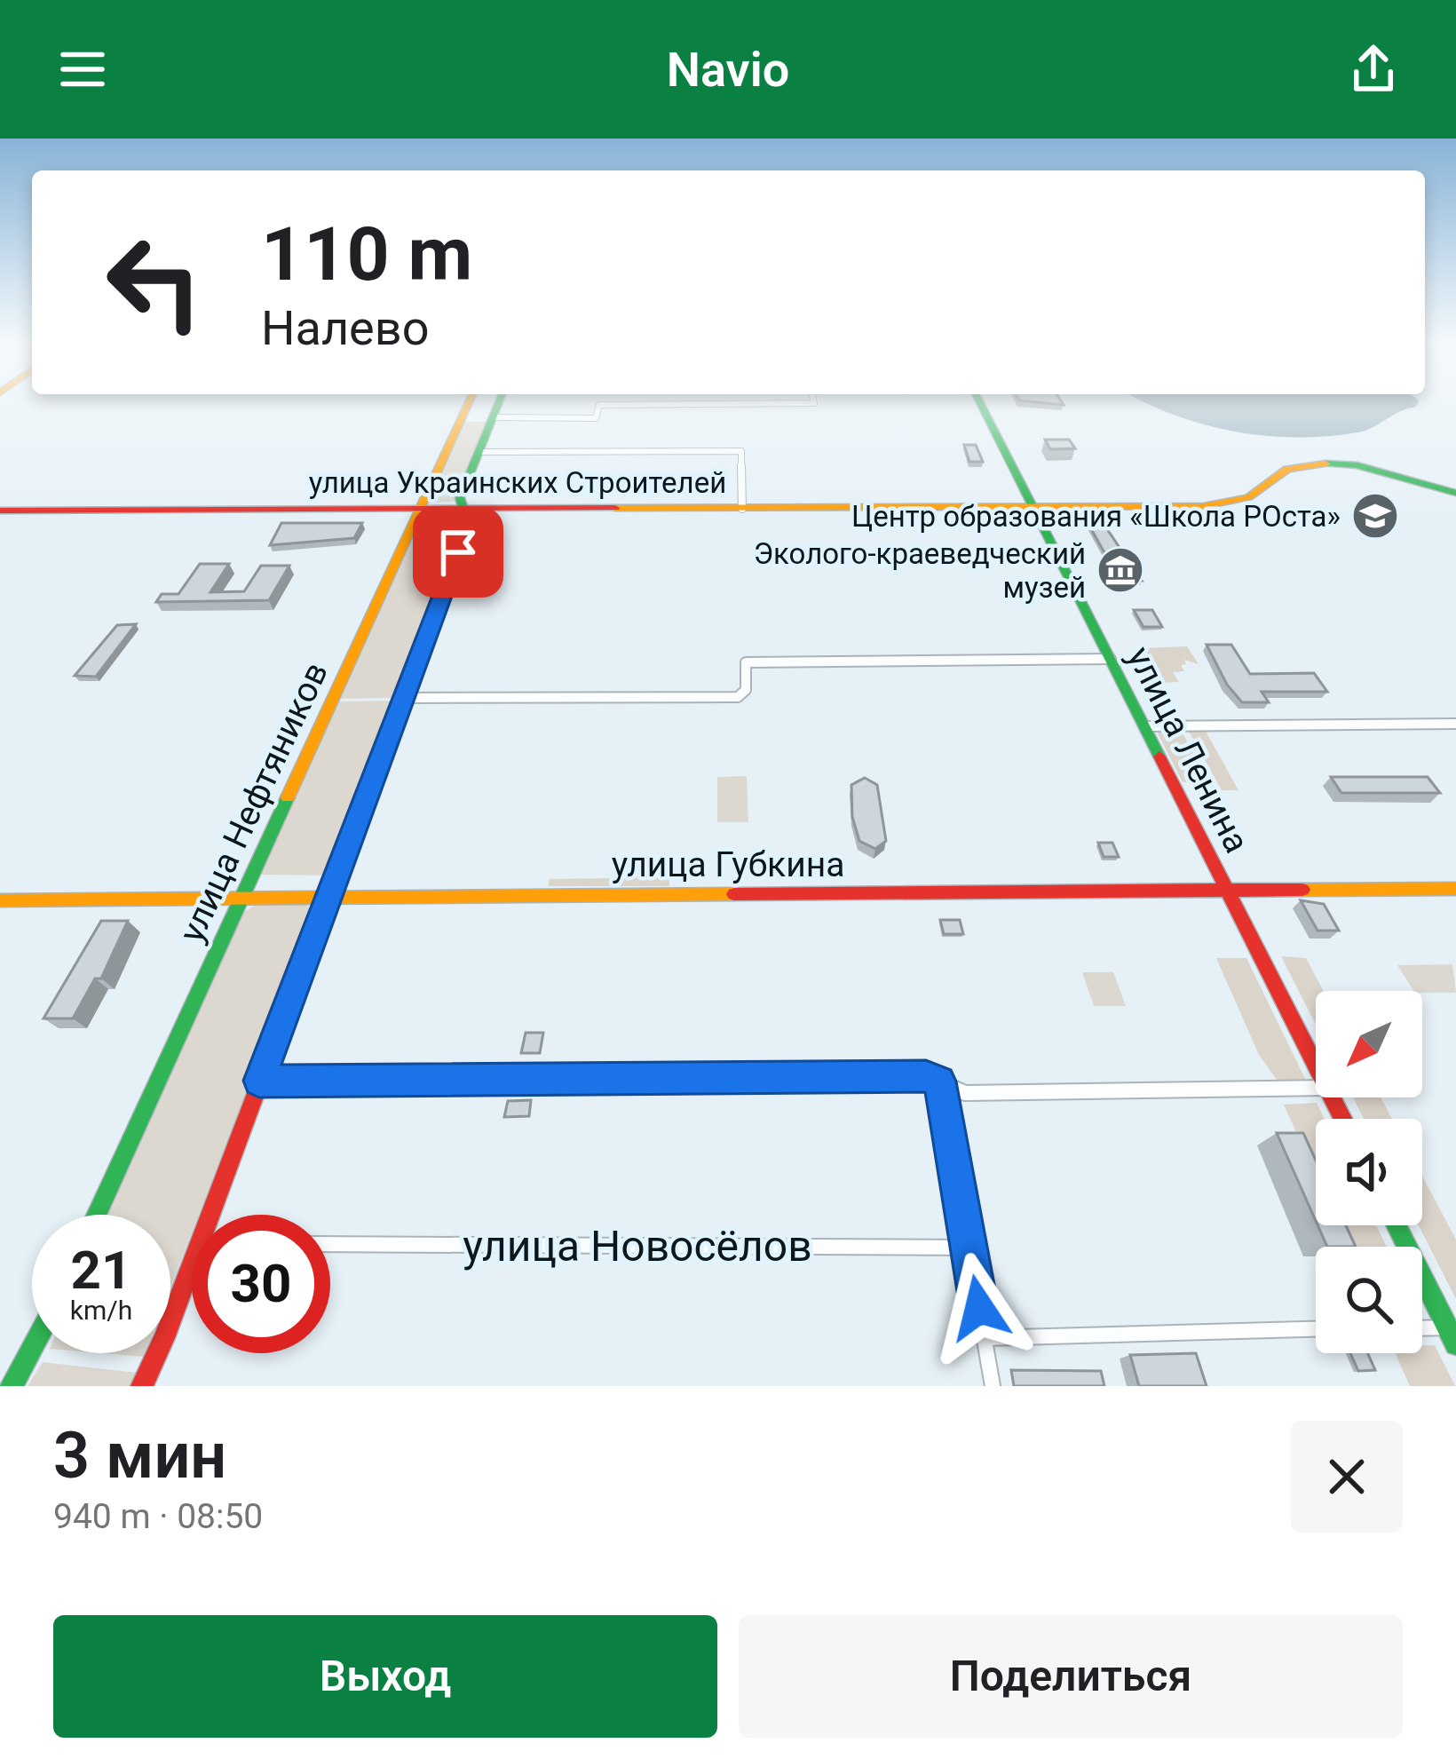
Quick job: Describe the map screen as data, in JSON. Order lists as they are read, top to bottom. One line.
{"streets":{"main road":["улица Украинских Строителей","улица Ленина","улица Нефтяников","улица Губкина"],"street":["улица Новосёлов"]},"crossings":[["улица Украинских Строителей","улица Ленина"],["улица Украинских Строителей","улица Нефтяников"],["улица Ленина","улица Губкина"],["улица Нефтяников","улица Губкина"]],"places":{"school or university":["Центр образования «Школа РОста»"],"museum":["Эколого-краеведческий музей"]},"north":"bottom left","page":{"header":"Navio","turn":["110 m","Налево"],"speed":"21 km/h","limit":"30","heading":["3 мин","940 m · 08:50"],"buttons":["Выход","Поделиться"]}}
